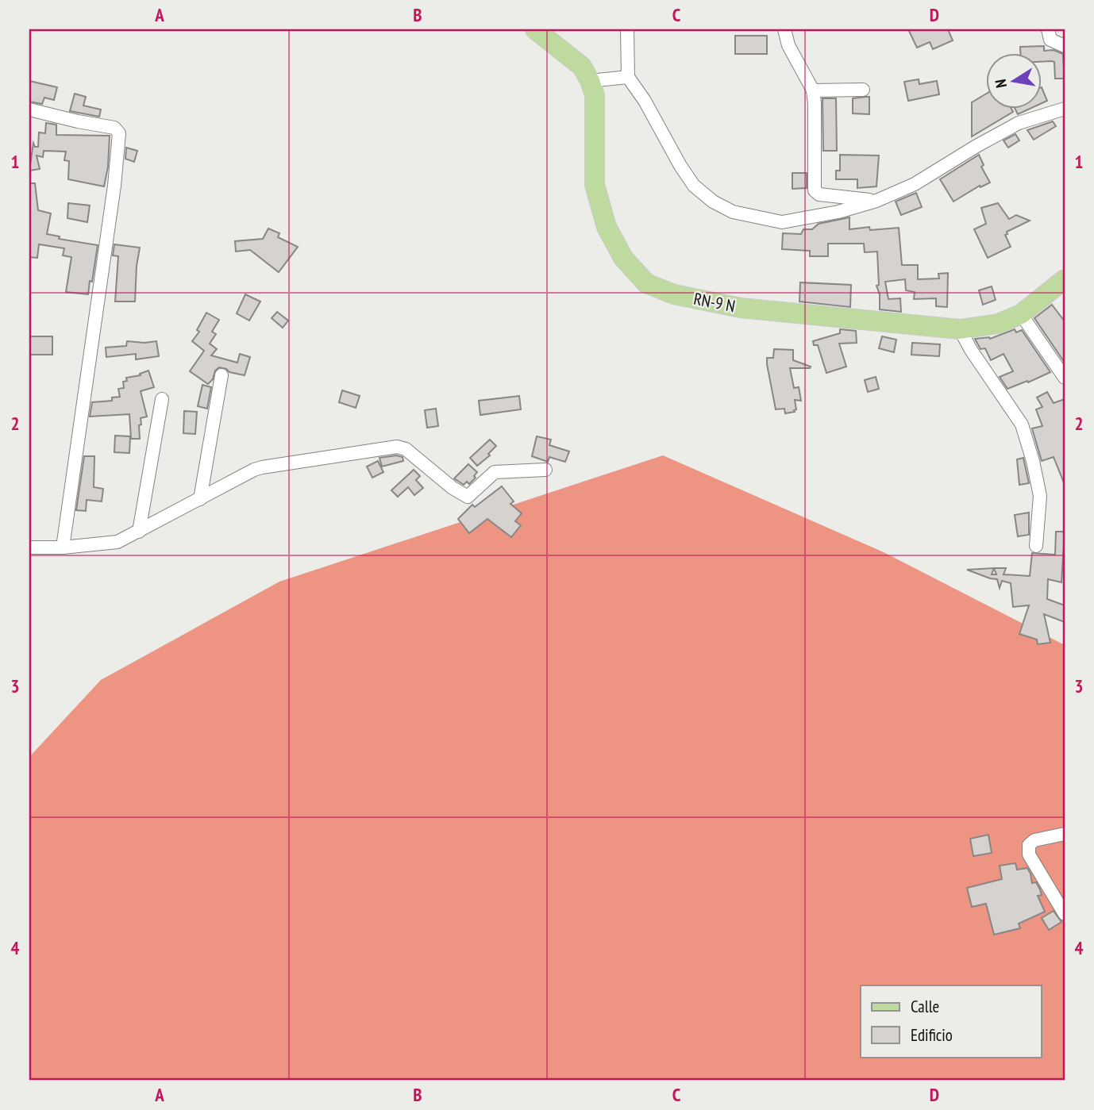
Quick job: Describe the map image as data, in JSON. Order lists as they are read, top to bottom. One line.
{"streets":{"main road":["RN-9 N"]},"legend":["Calle","Edificio"],"north":"left","grid":{"columns":["A","B","C","D"],"rows":["1","2","3","4"]}}
